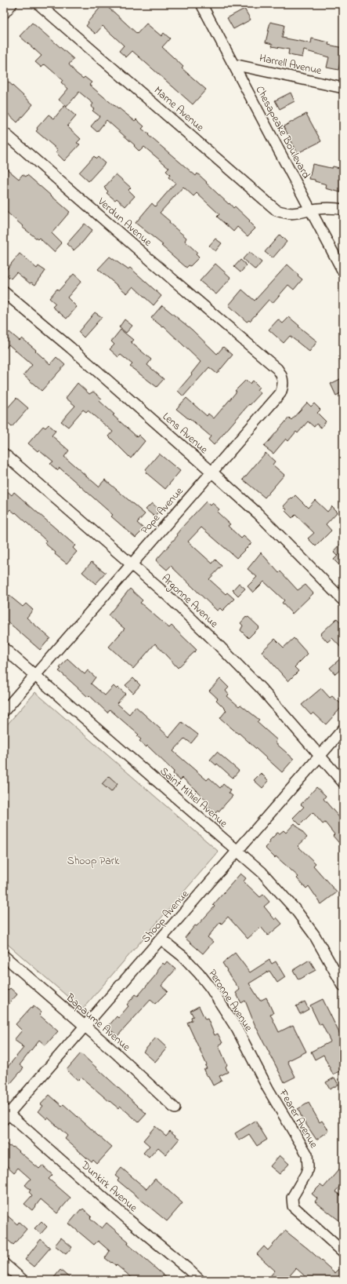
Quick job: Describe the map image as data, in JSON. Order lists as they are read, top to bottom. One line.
{"streets":{"street":["Harrell Avenue","Marne Avenue","Chesapeake Boulevard","Verdun Avenue","Lens Avenue","Pope Avenue","Argonne Avenue","Saint Mihiel Avenue","Shoop Avenue","Peronne Avenue","Bapaume Avenue","Fearer Avenue","Dunkirk Avenue"]},"crossings":[["Harrell Avenue","Chesapeake Boulevard"],["Marne Avenue","Chesapeake Boulevard"],["Verdun Avenue","Pope Avenue"],["Lens Avenue","Pope Avenue"],["Pope Avenue","Argonne Avenue"],["Pope Avenue","Saint Mihiel Avenue"],["Argonne Avenue","Shoop Avenue"],["Saint Mihiel Avenue","Shoop Avenue"],["Shoop Avenue","Peronne Avenue"],["Shoop Avenue","Bapaume Avenue"],["Shoop Avenue","Dunkirk Avenue"],["Peronne Avenue","Fearer Avenue"]],"parks":["Shoop Park"]}
